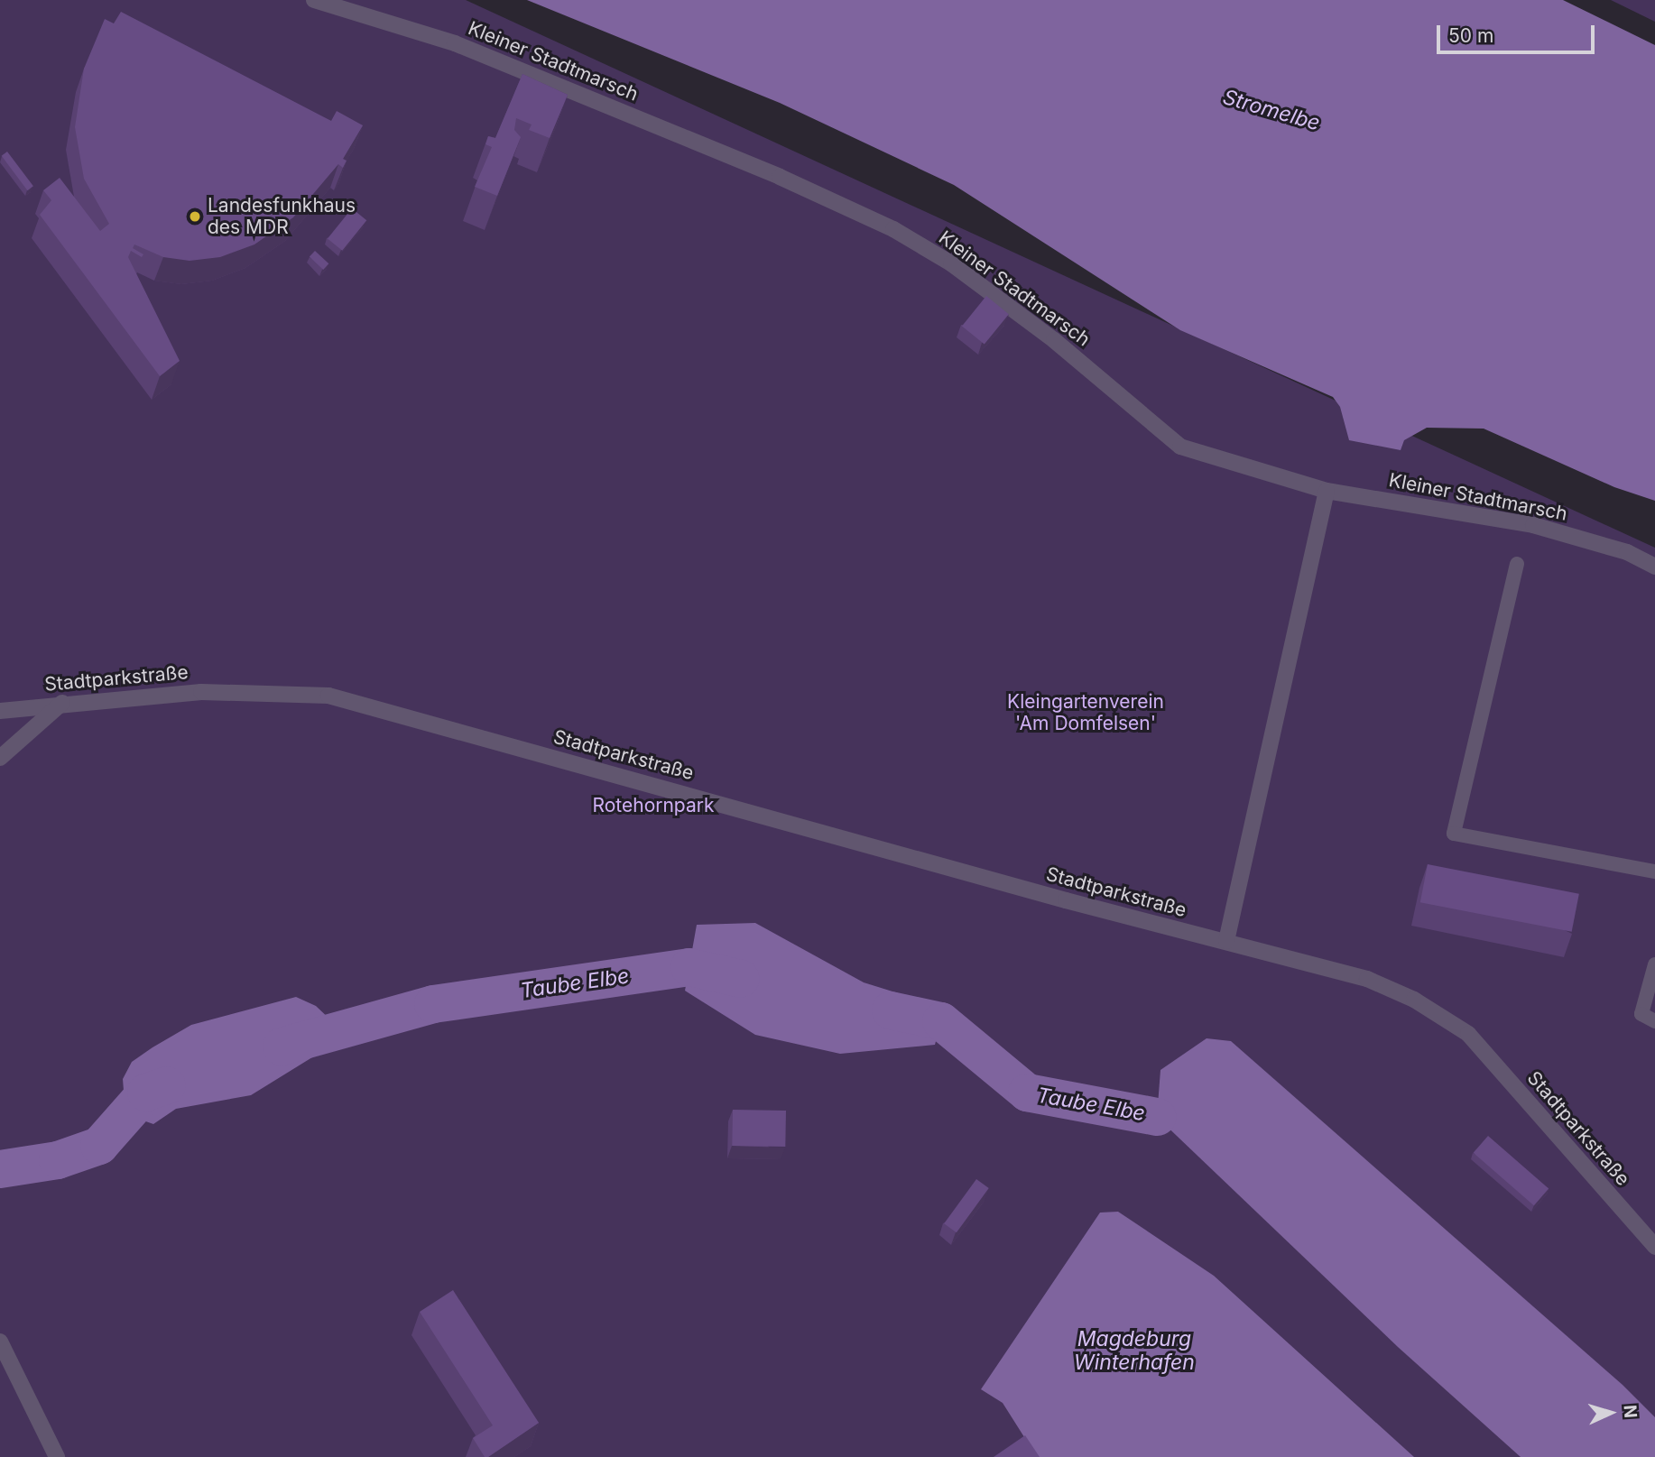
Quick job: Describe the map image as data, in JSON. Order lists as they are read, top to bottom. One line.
{"streets":{"street":["Kleiner Stadtmarsch","Stadtparkstraße"]},"water":["Stromelbe","Taube Elbe","Magdeburg Winterhafen"],"parks":["Kleingartenverein 'Am Domfelsen'","Rotehornpark"],"places":["Landesfunkhaus des MDR"],"scale_bar":"50 m","north":"right"}
